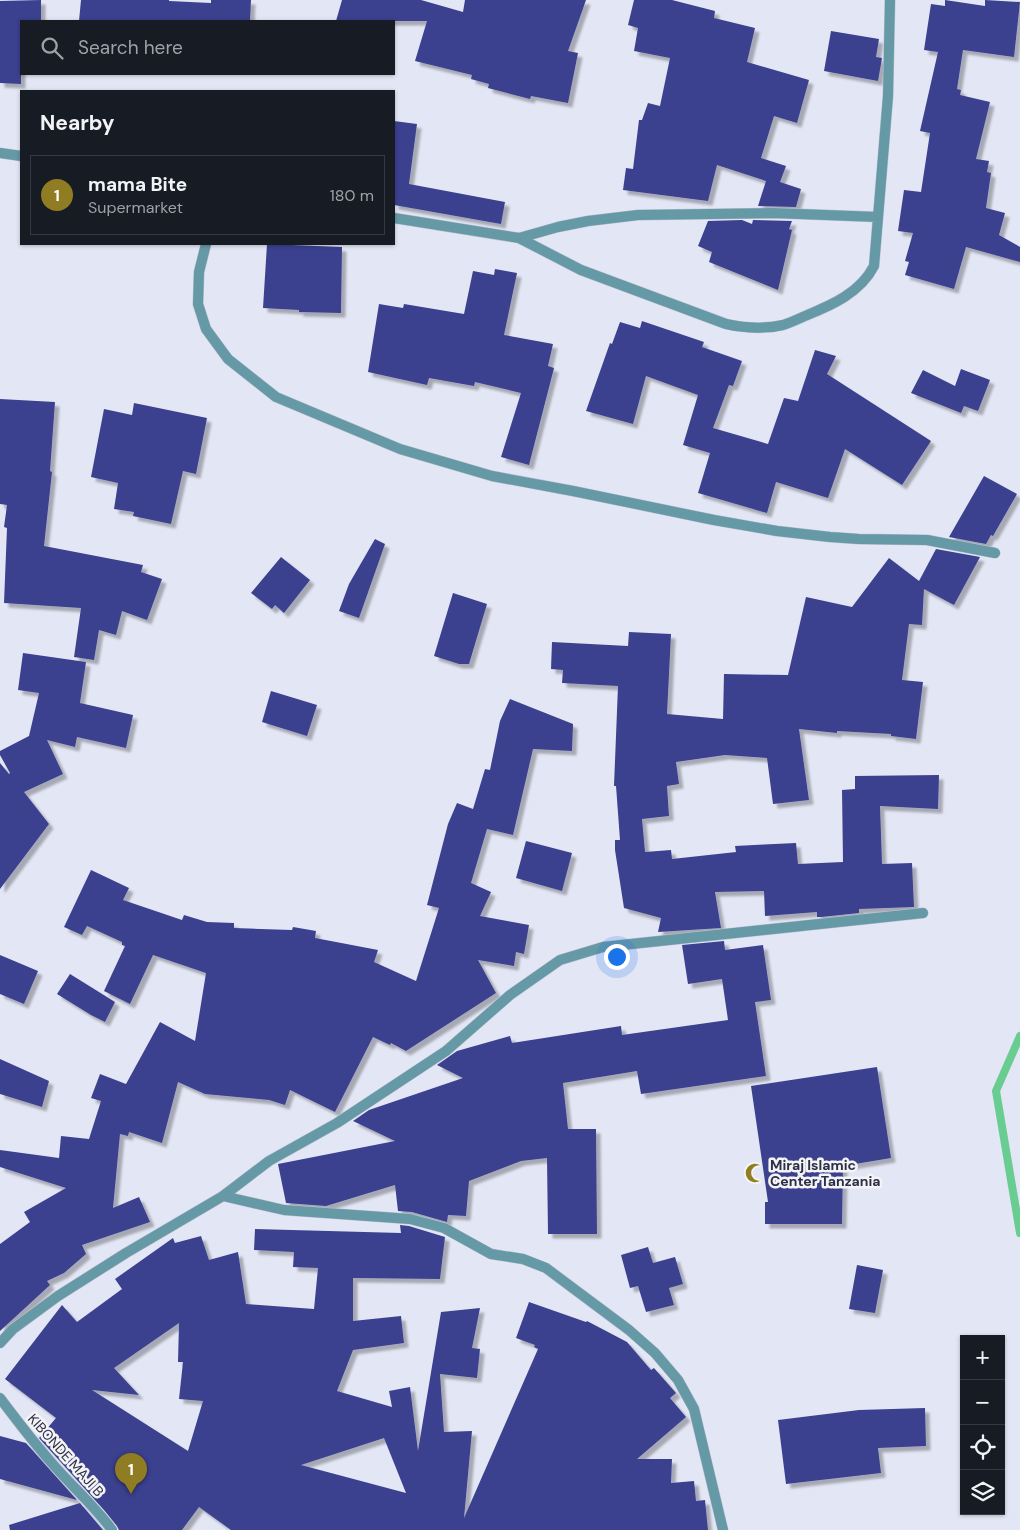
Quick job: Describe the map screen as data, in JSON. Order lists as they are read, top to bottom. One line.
{"streets":{"street":["KIBONDE MAJI B"]},"places":{"mosque":["Miraj Islamic Center Tanzania"]},"page":{"search":"Search here","heading":"Nearby","list":[{"mark":"1","name":"mama Bite","note":"Supermarket","value":"180 m"}],"map_buttons":["+","−"],"pins":"1"}}
